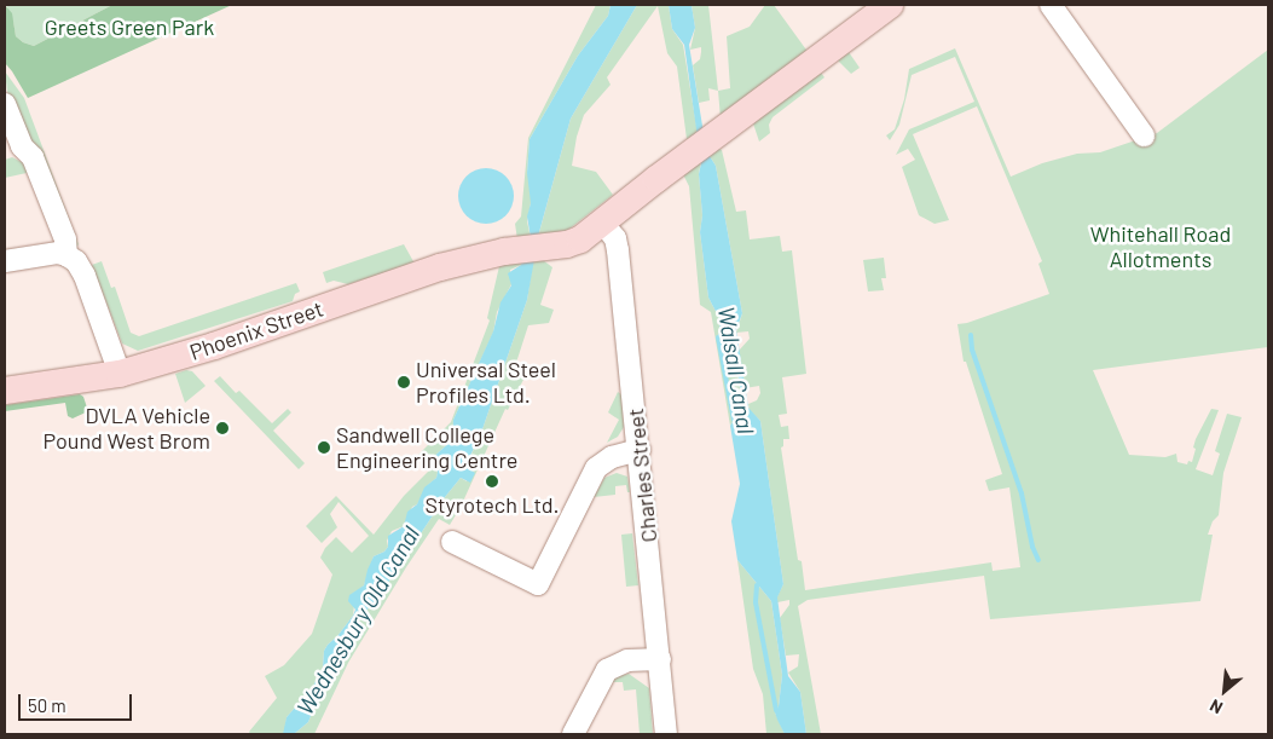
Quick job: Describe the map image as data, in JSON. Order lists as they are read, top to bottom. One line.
{"streets":{"main road":["Phoenix Street"],"street":["Charles Street"]},"crossings":[["Phoenix Street","Charles Street"]],"water":["Walsall Canal","Wednesbury Old Canal"],"parks":["Greets Green Park","Whitehall Road Allotments"],"places":["Universal Steel Profiles Ltd.","DVLA Vehicle Pound West Brom","Sandwell College Engineering Centre","Styrotech Ltd."],"scale_bar":"50 m","north":"bottom left"}
